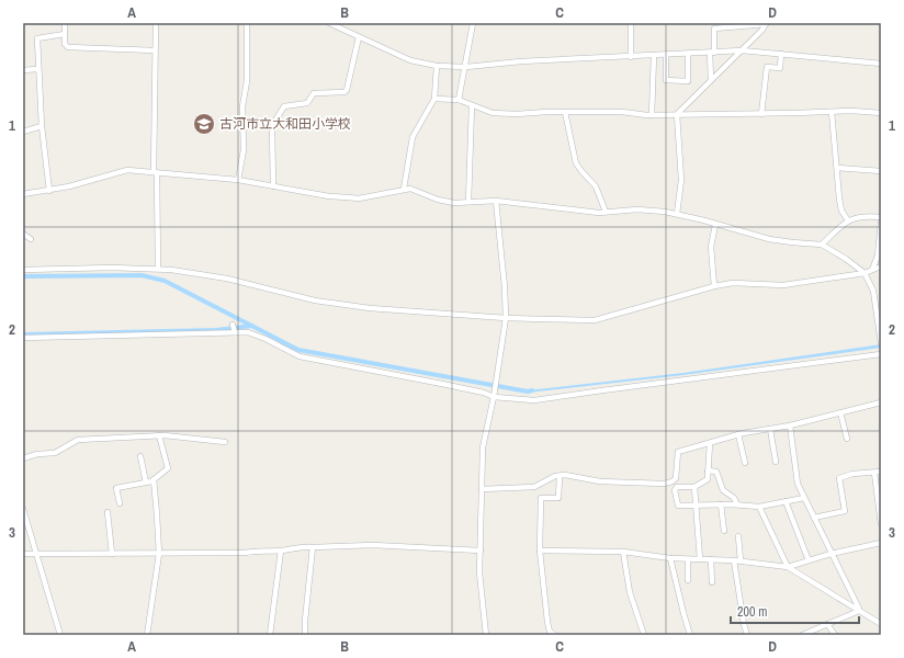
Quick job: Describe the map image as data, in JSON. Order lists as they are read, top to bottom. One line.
{"places":{"school or university":["古河市立大和田小学校"]},"scale_bar":"200 m","grid":{"columns":["A","B","C","D"],"rows":["1","2","3"]}}
